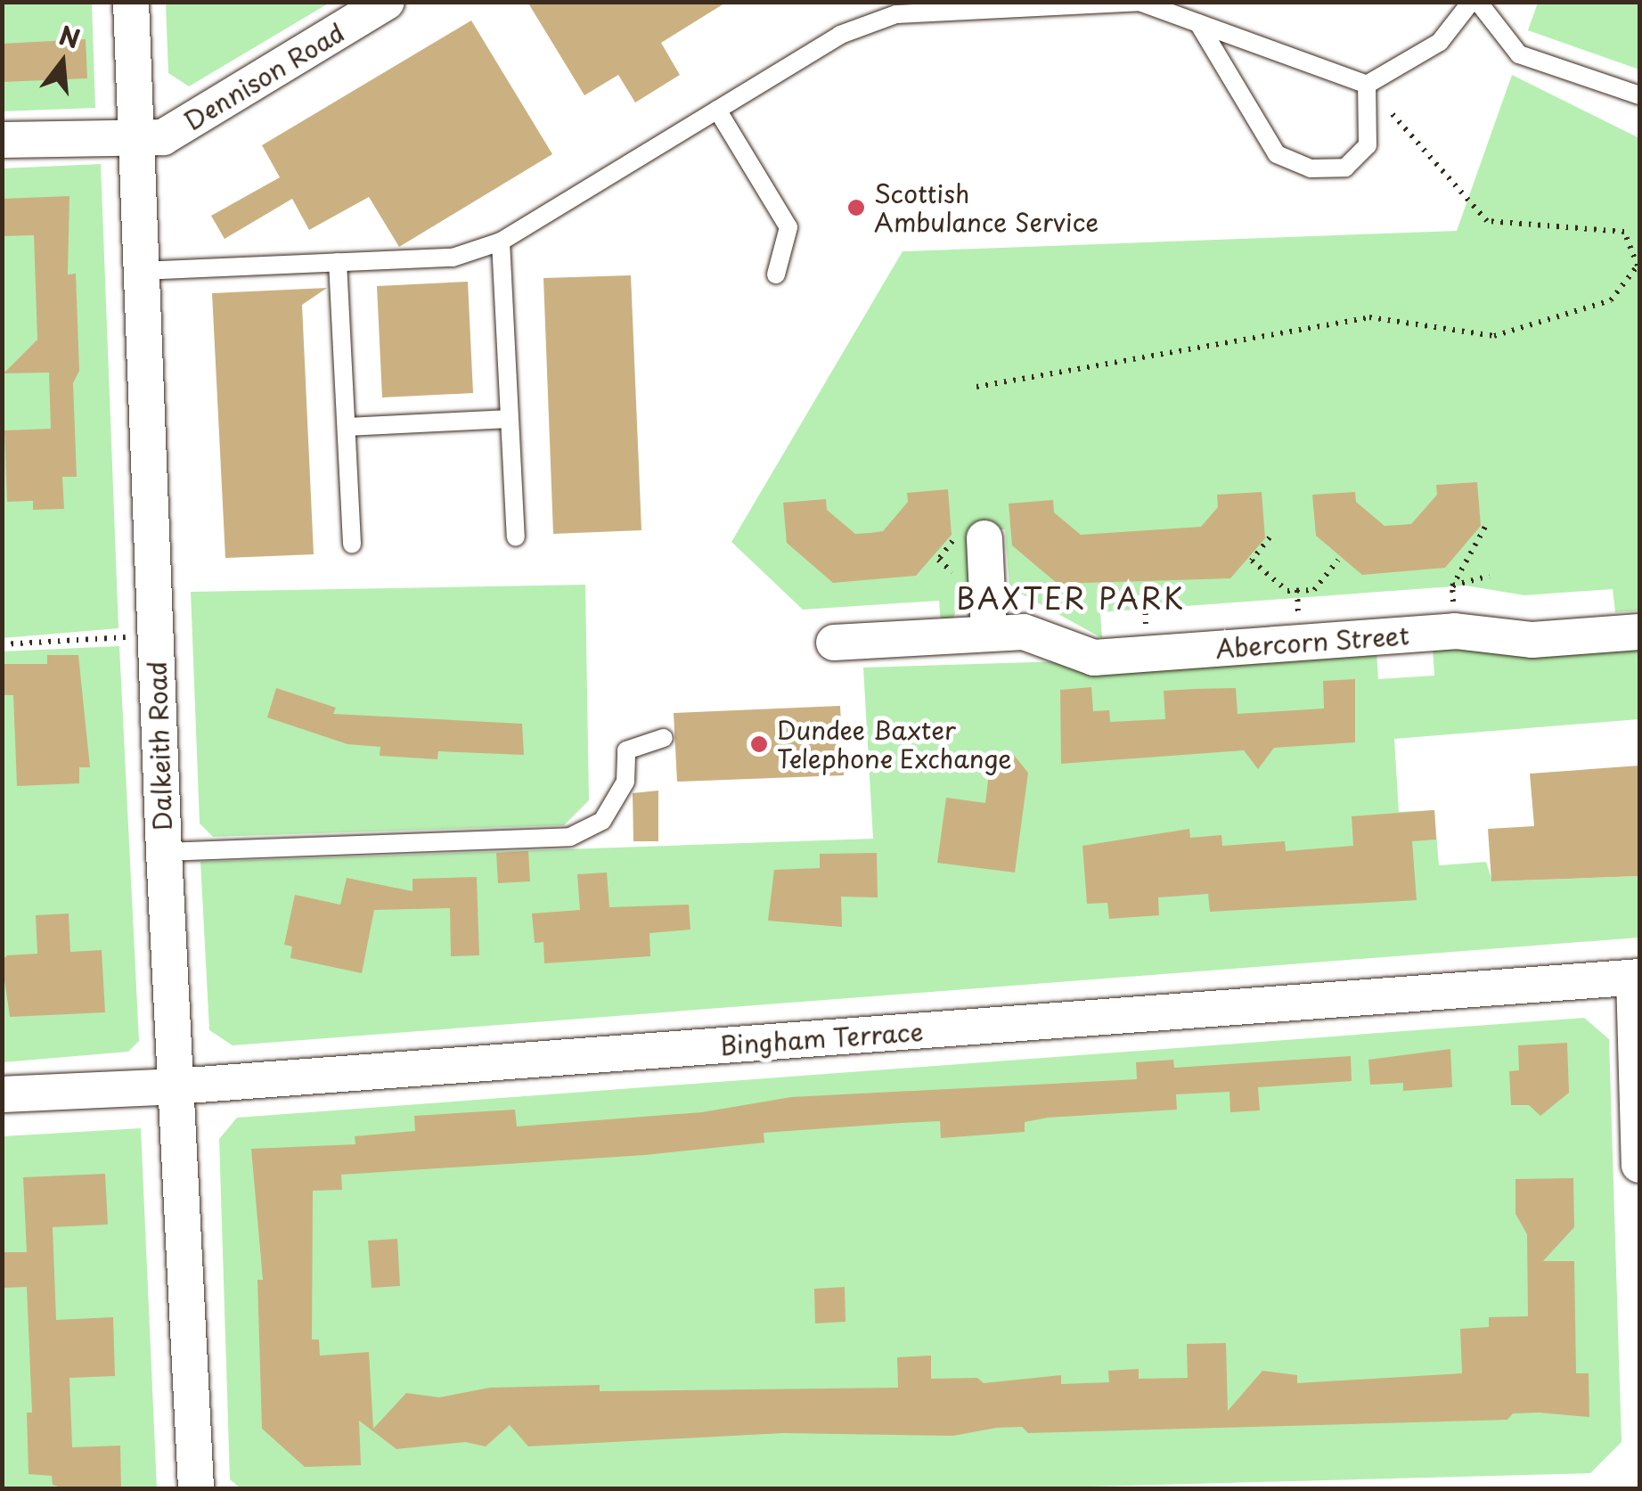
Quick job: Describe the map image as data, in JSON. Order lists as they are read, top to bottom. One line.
{"streets":{"street":["Dennison Road","Abercorn Street","Dalkeith Road","Bingham Terrace"]},"crossings":[["Dennison Road","Dalkeith Road"],["Dalkeith Road","Bingham Terrace"]],"districts":["BAXTER PARK"],"places":["Scottish Ambulance Service","Dundee Baxter Telephone Exchange"],"north":"top"}
